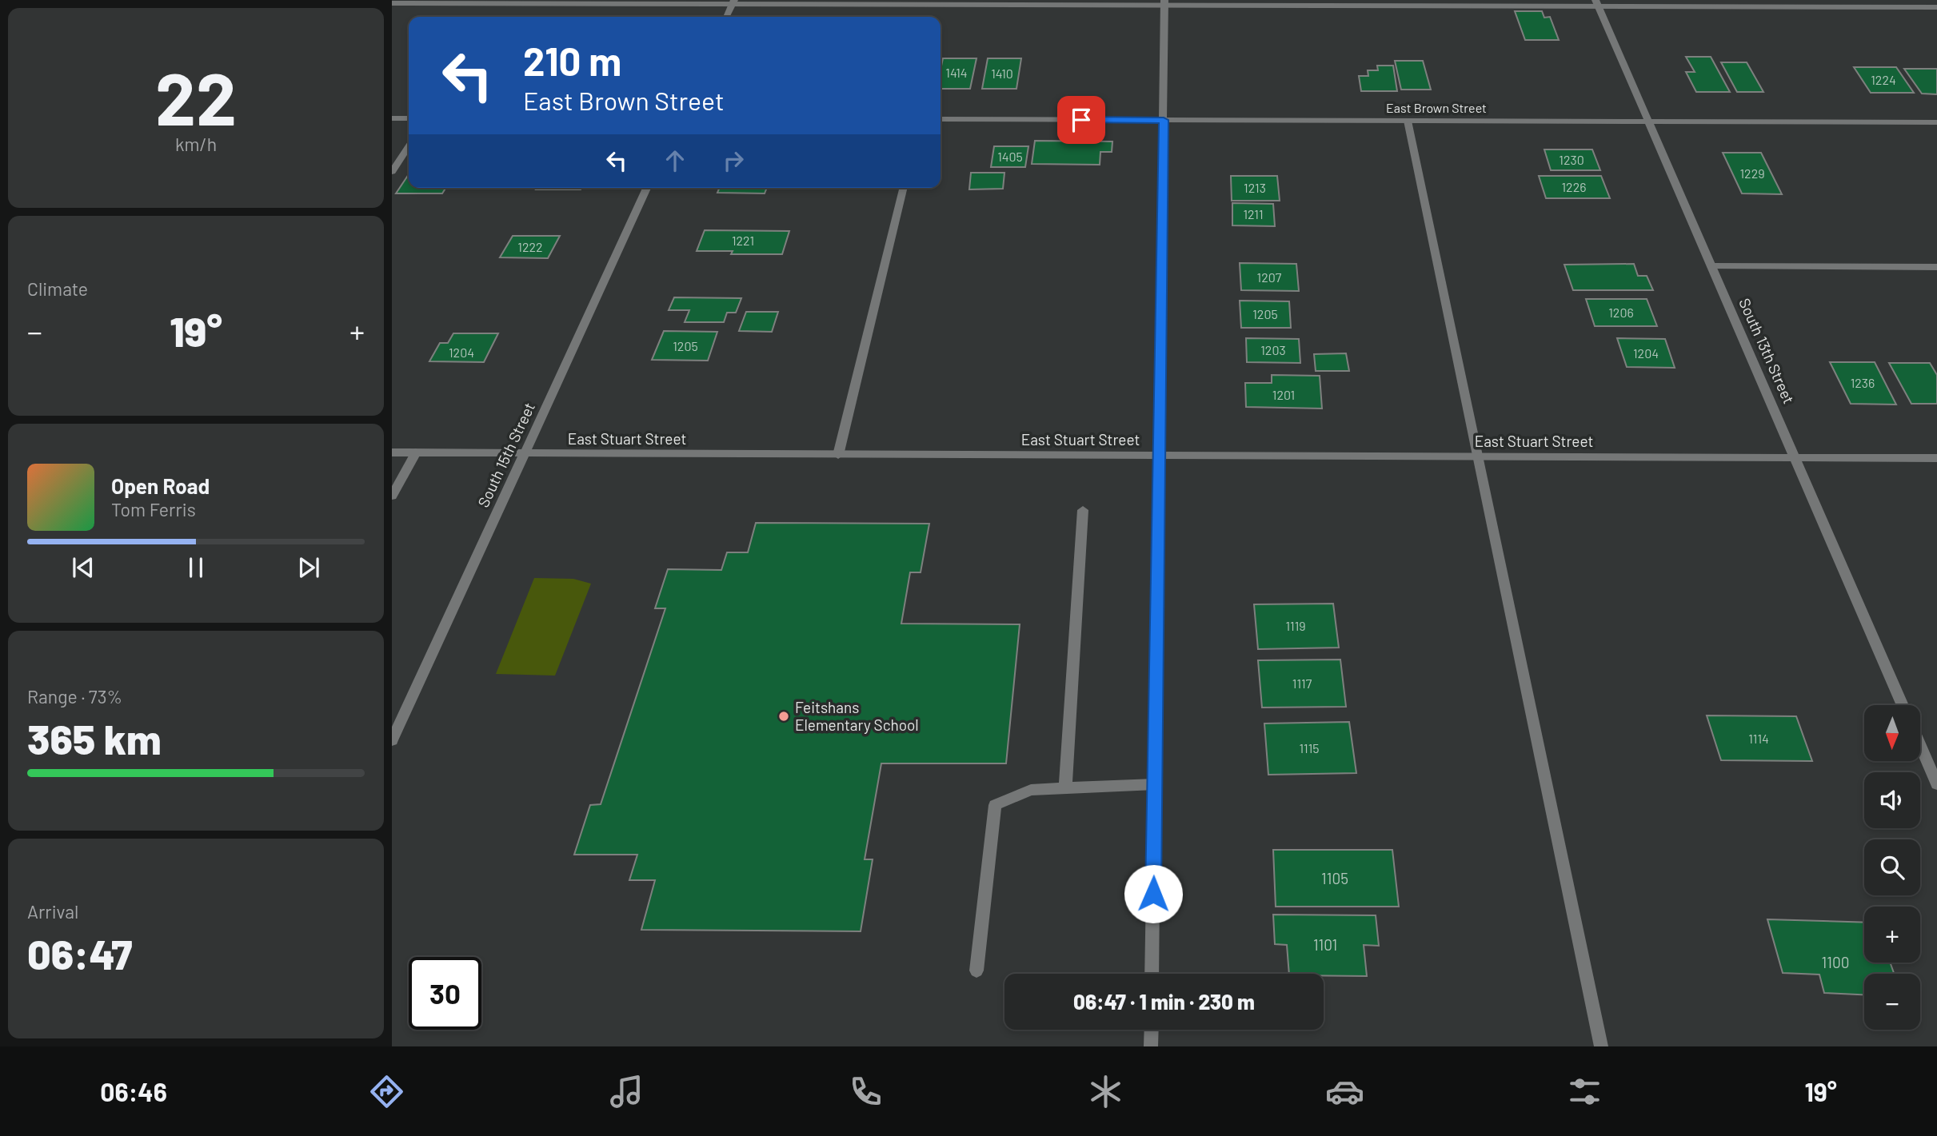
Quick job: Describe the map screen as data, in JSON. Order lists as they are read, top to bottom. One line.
{"streets":{"street":["East Brown Street","South 13th Street","East Stuart Street","South 15th Street"]},"crossings":[["East Brown Street","South 13th Street"],["South 13th Street","East Stuart Street"],["East Stuart Street","South 15th Street"]],"places":["Feitshans Elementary School"],"house_numbers":["1414","1410","1224","1405","1230","1229","1226","1213","1211","1221","1222","1207","1206","1205","1205","1203","1204","1204","1236","1201","1119","1117","1114","1115","1105","1101","1100"],"north":"bottom","page":{"tile":[["22","km/h"],"Climate",["Range · 73%","365 km"],["Arrival","06:47"]],"turn":["210 m","East Brown Street"],"heat":["−","19°","+"],"song":["Open Road","Tom Ferris"],"map_buttons":["+","−"],"limit":"30","trip":"06:47 · 1 min · 230 m","tabs":["06:46","19°"]}}
